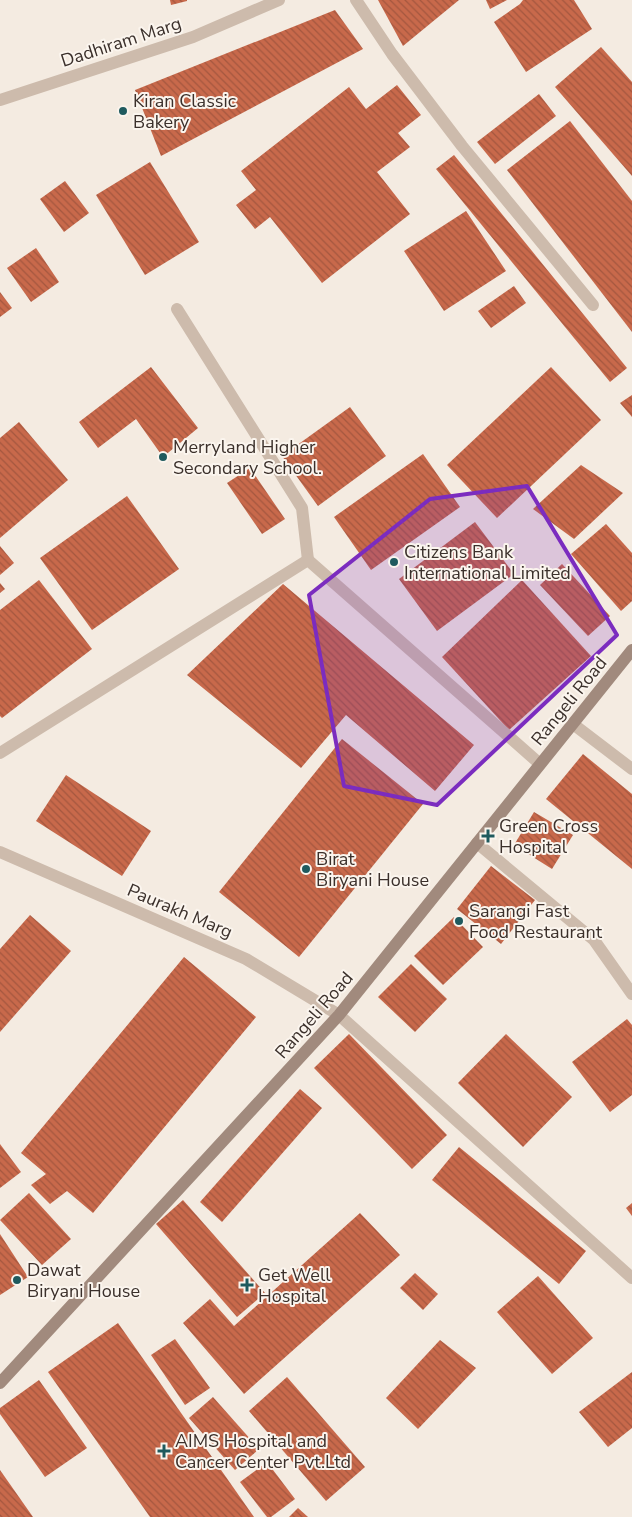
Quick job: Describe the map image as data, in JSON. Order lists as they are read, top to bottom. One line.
{"streets":{"main road":["Rangeli Road"],"street":["Dadhiram Marg","Paurakh Marg"]},"crossings":[["Rangeli Road","Paurakh Marg"]],"places":{"other":["Kiran Classic Bakery","Merryland Higher Secondary School.","Citizens Bank International Limited","Birat Biryani House","Sarangi Fast Food Restaurant","Dawat Biryani House"],"health":["Green Cross Hospital","Get Well Hospital","AIMS Hospital and Cancer Center Pvt.Ltd"]}}
